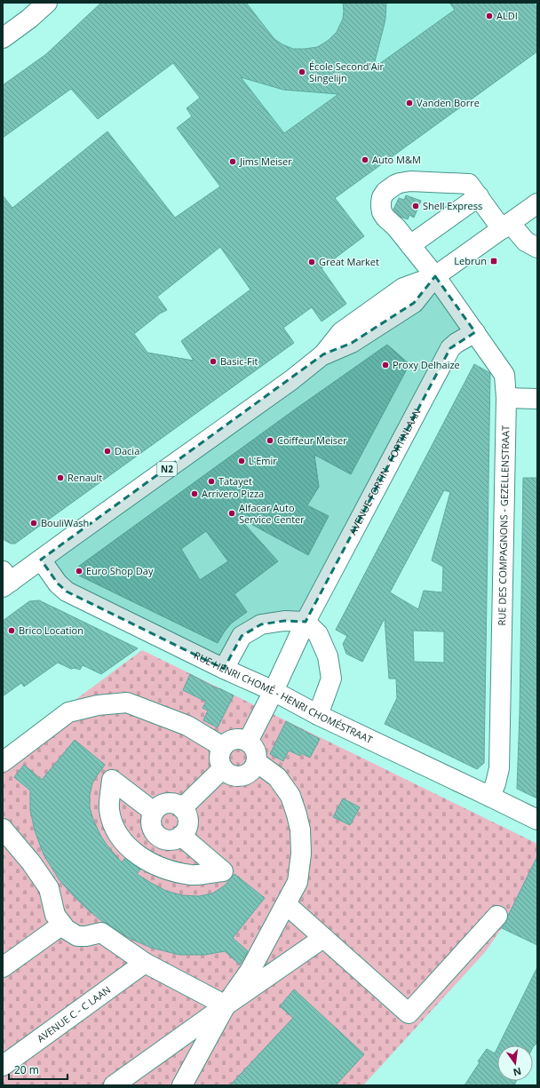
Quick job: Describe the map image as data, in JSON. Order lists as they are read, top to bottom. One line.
{"streets":{"street":["N2","AVENUE FORTIN - FORTINLAAN","RUE DES COMPAGNONS - GEZELLENSTRAAT","RUE HENRI CHOMÉ - HENRI CHOMÉSTRAAT","AVENUE C - C LAAN"]},"crossings":[["N2","RUE DES COMPAGNONS - GEZELLENSTRAAT"],["N2","RUE HENRI CHOMÉ - HENRI CHOMÉSTRAAT"],["AVENUE FORTIN - FORTINLAAN","RUE DES COMPAGNONS - GEZELLENSTRAAT"],["AVENUE FORTIN - FORTINLAAN","RUE HENRI CHOMÉ - HENRI CHOMÉSTRAAT"],["RUE DES COMPAGNONS - GEZELLENSTRAAT","RUE HENRI CHOMÉ - HENRI CHOMÉSTRAAT"]],"places":{"other":["ALDI","École Second'Air Singelijn","Vanden Borre","Auto M&M","Jims Meiser","Shell Express","Great Market","Basic-Fit","Proxy Delhaize","Coiffeur Meiser","Dacia","L'Emir","Renault","Tatayet","Arrivero Pizza","Alfacar Auto Service Center","BouliWash","Euro Shop Day","Brico Location"],"transit":["Lebrun"]},"scale_bar":"20 m","north":"bottom"}
